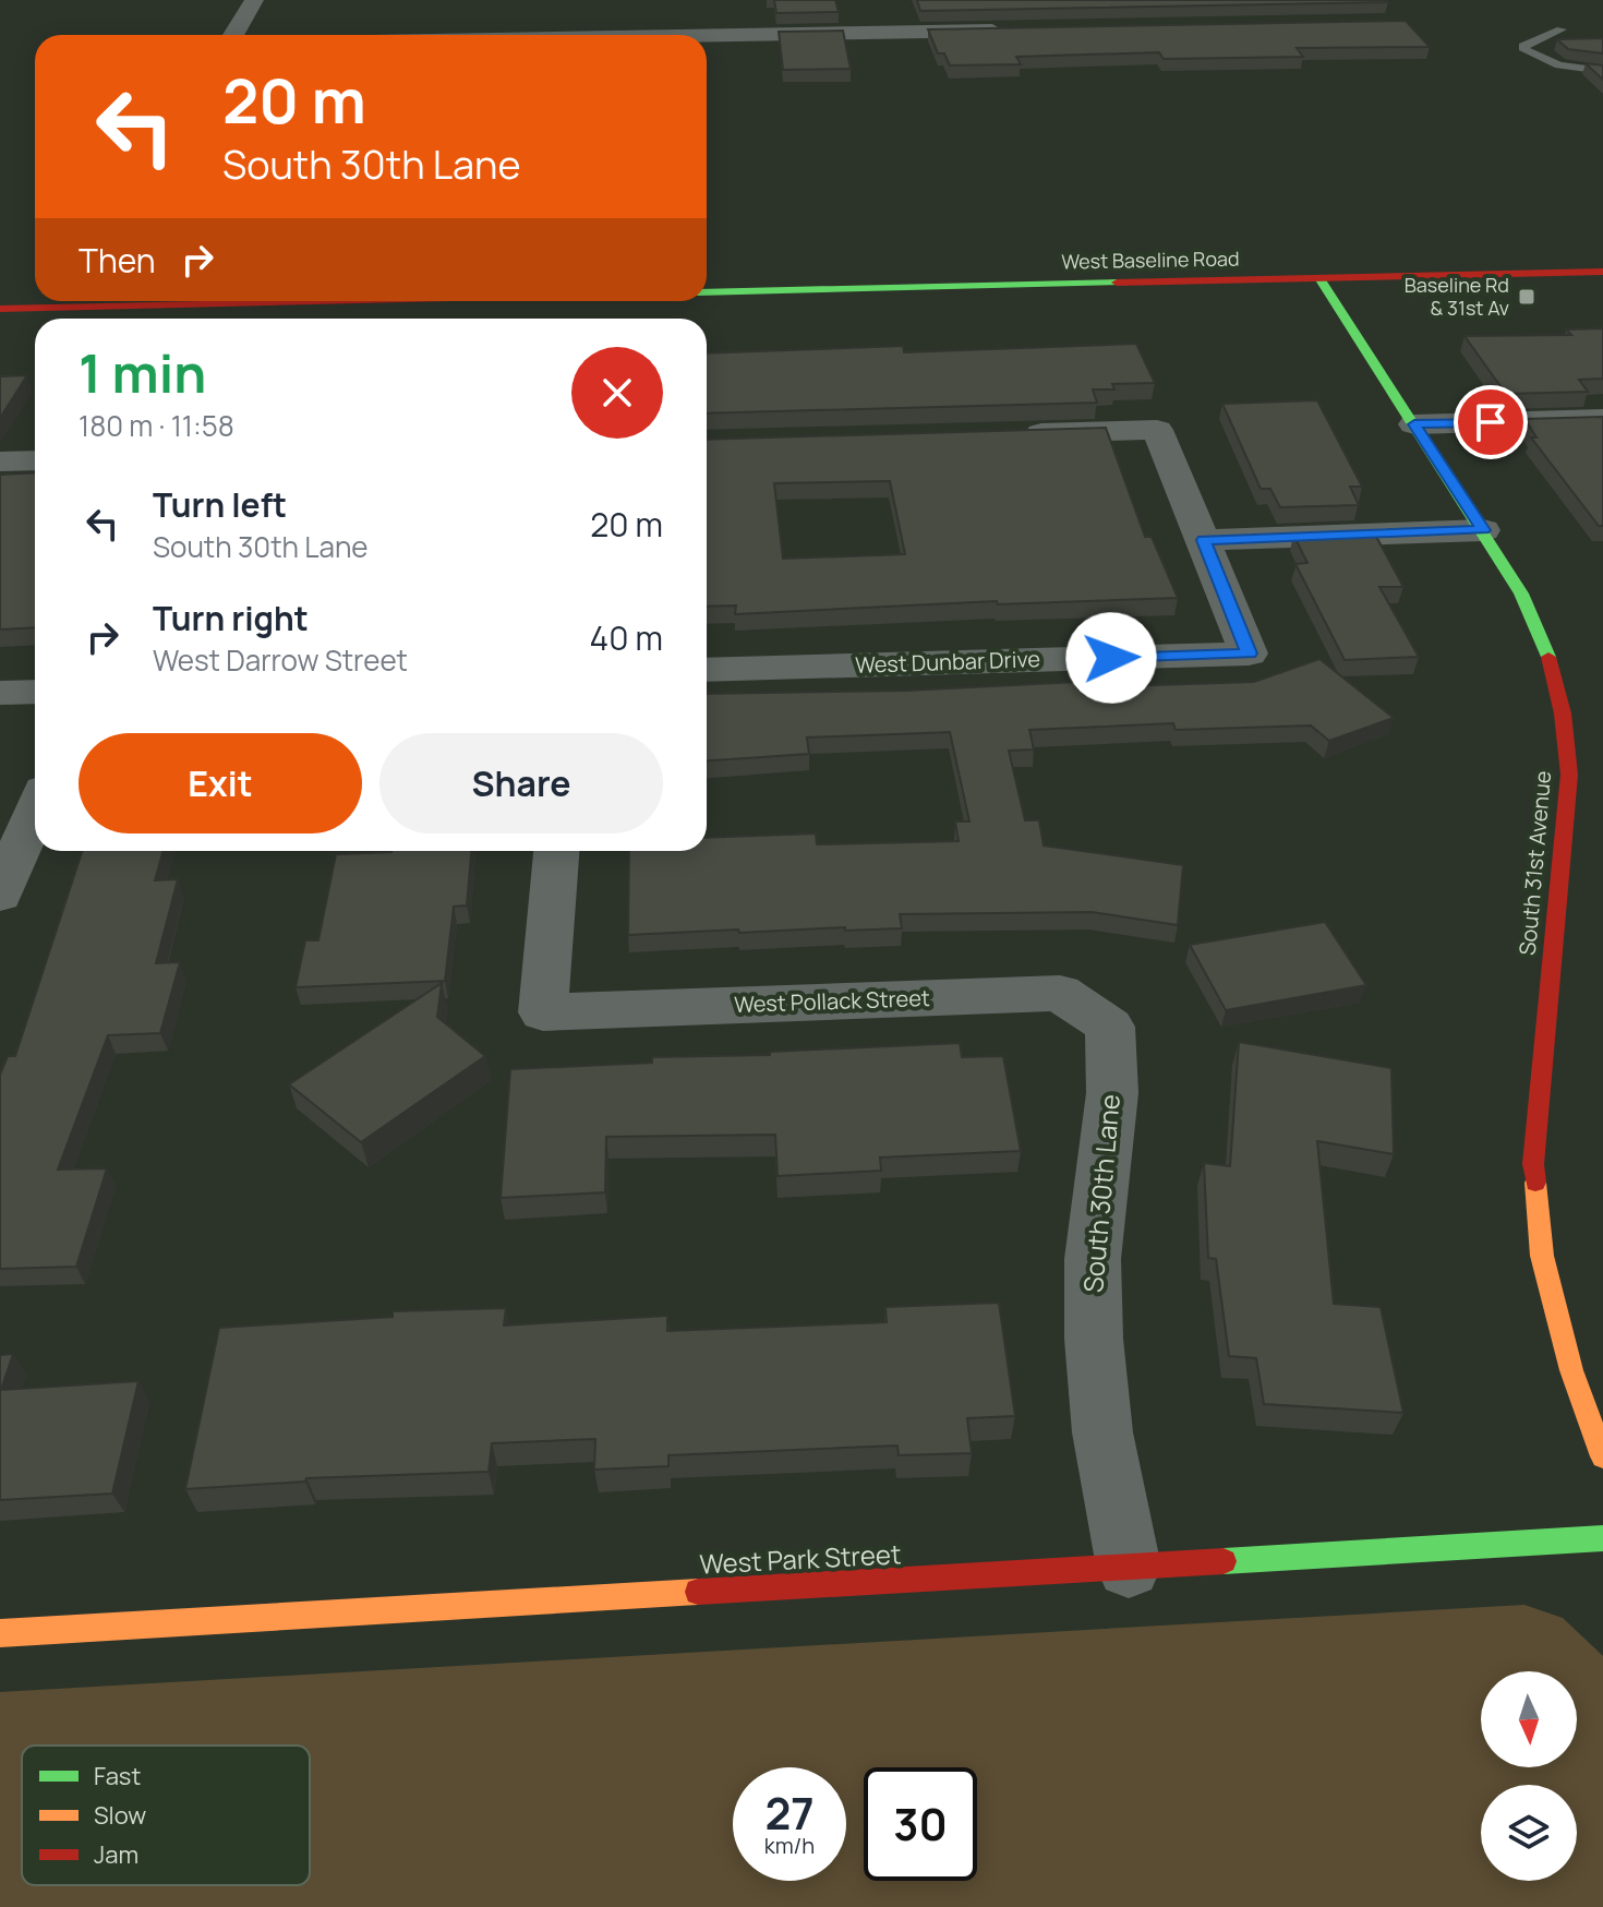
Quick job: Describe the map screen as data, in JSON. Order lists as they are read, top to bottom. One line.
{"streets":{"street":["West Baseline Road","West Dunbar Drive","South 31st Avenue","West Pollack Street","South 30th Lane","West Park Street"]},"crossings":[["West Baseline Road","South 31st Avenue"],["West Pollack Street","South 30th Lane"],["South 30th Lane","West Park Street"]],"places":{"transit":["Baseline Rd & 31st Av"]},"legend":["Fast","Slow","Jam"],"north":"bottom","page":{"turn":["20 m","South 30th Lane"],"then":"Then","heading":["1 min","180 m · 11:58"],"list":[{"name":"Turn left","note":"South 30th Lane","value":"20 m"},{"name":"Turn right","note":"West Darrow Street","value":"40 m"}],"buttons":["Exit","Share"],"speed":"27 km/h","limit":"30"}}
